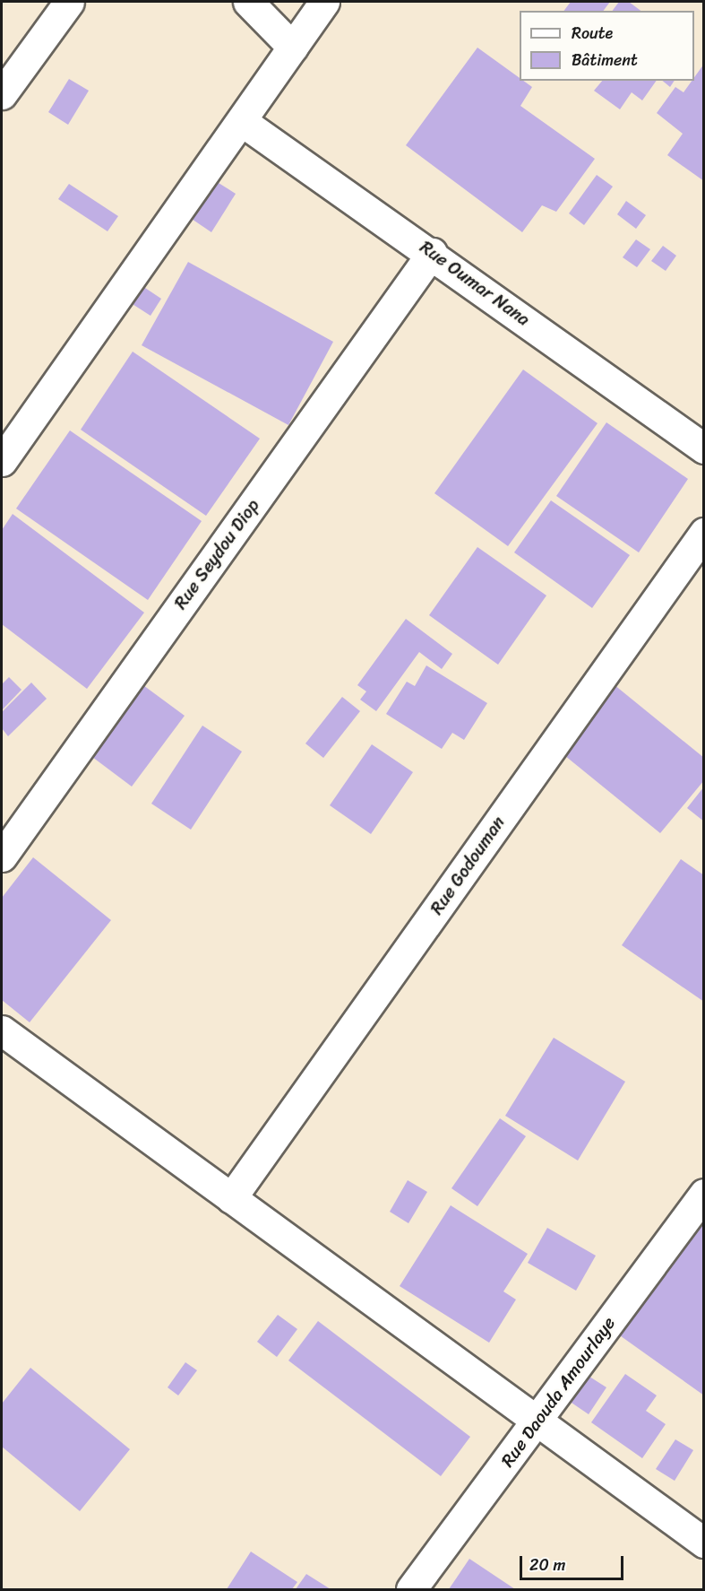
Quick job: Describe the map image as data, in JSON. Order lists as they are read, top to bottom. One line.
{"streets":{"street":["Rue Oumar Nana","Rue Seydou Diop","Rue Godouman","Rue Daouda Amourlaye"]},"crossings":[["Rue Oumar Nana","Rue Seydou Diop"]],"legend":["Route","Bâtiment"],"scale_bar":"20 m"}
